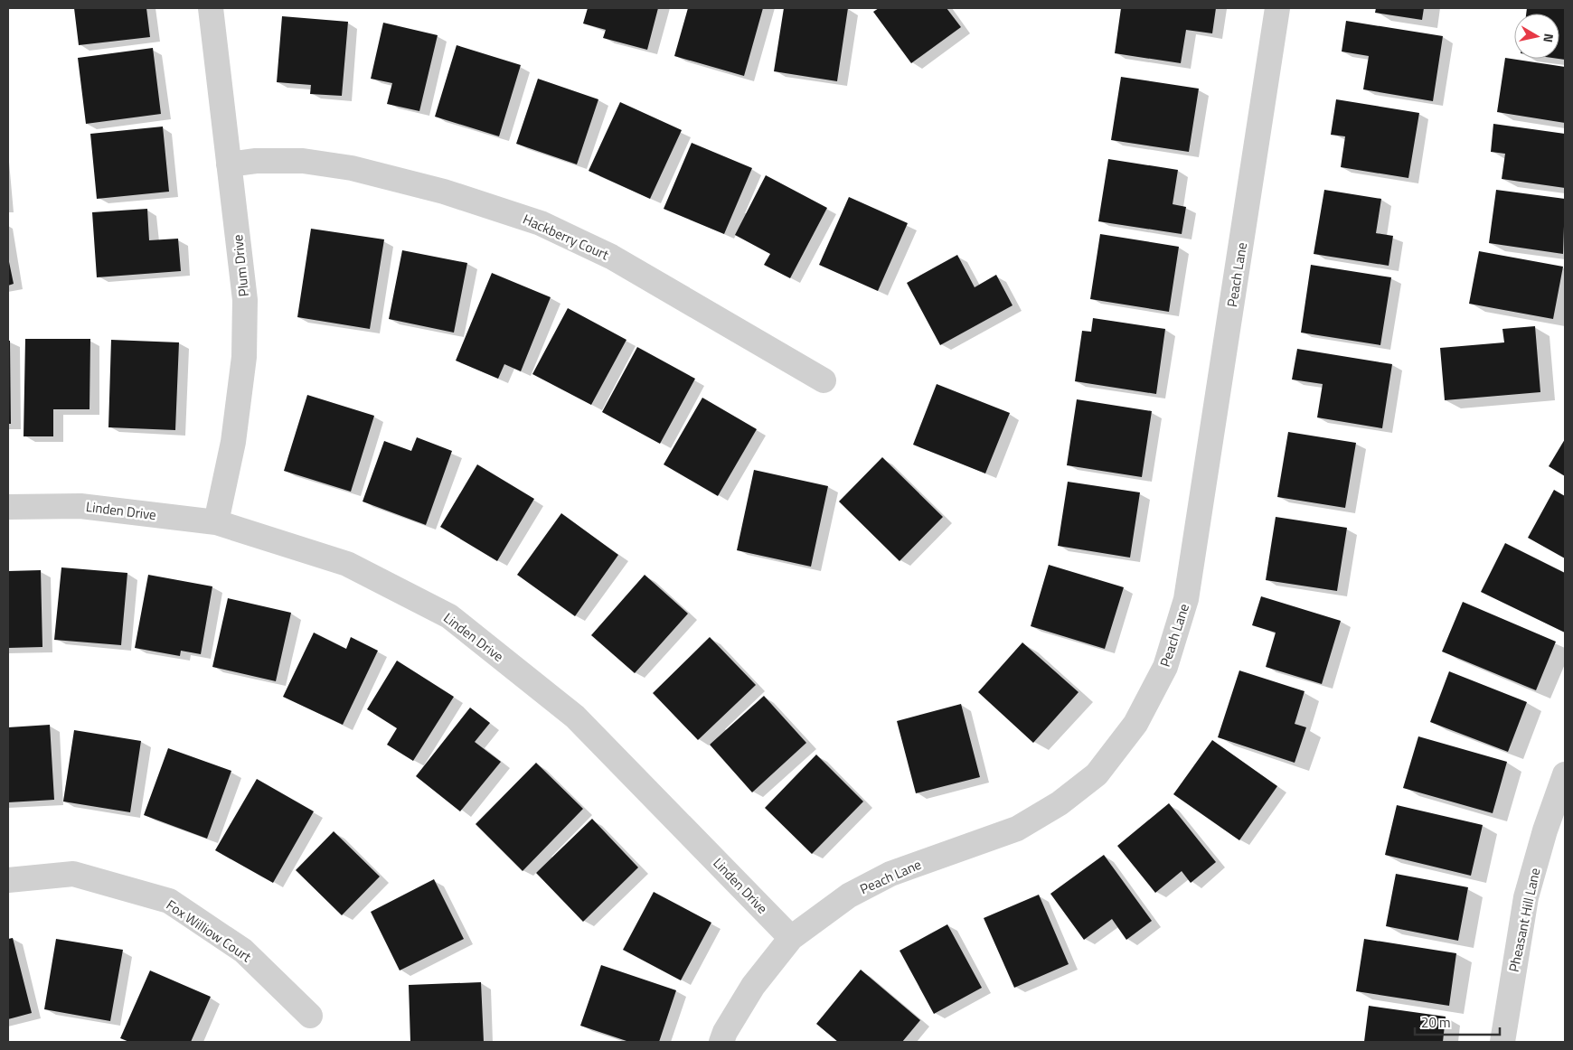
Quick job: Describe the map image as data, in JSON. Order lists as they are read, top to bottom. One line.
{"streets":{"street":["Hackberry Court","Plum Drive","Peach Lane","Linden Drive","Pheasant Hill Lane","Fox Williow Court"]},"crossings":[["Hackberry Court","Plum Drive"],["Plum Drive","Linden Drive"],["Peach Lane","Linden Drive"]],"scale_bar":"20 m","north":"right"}
